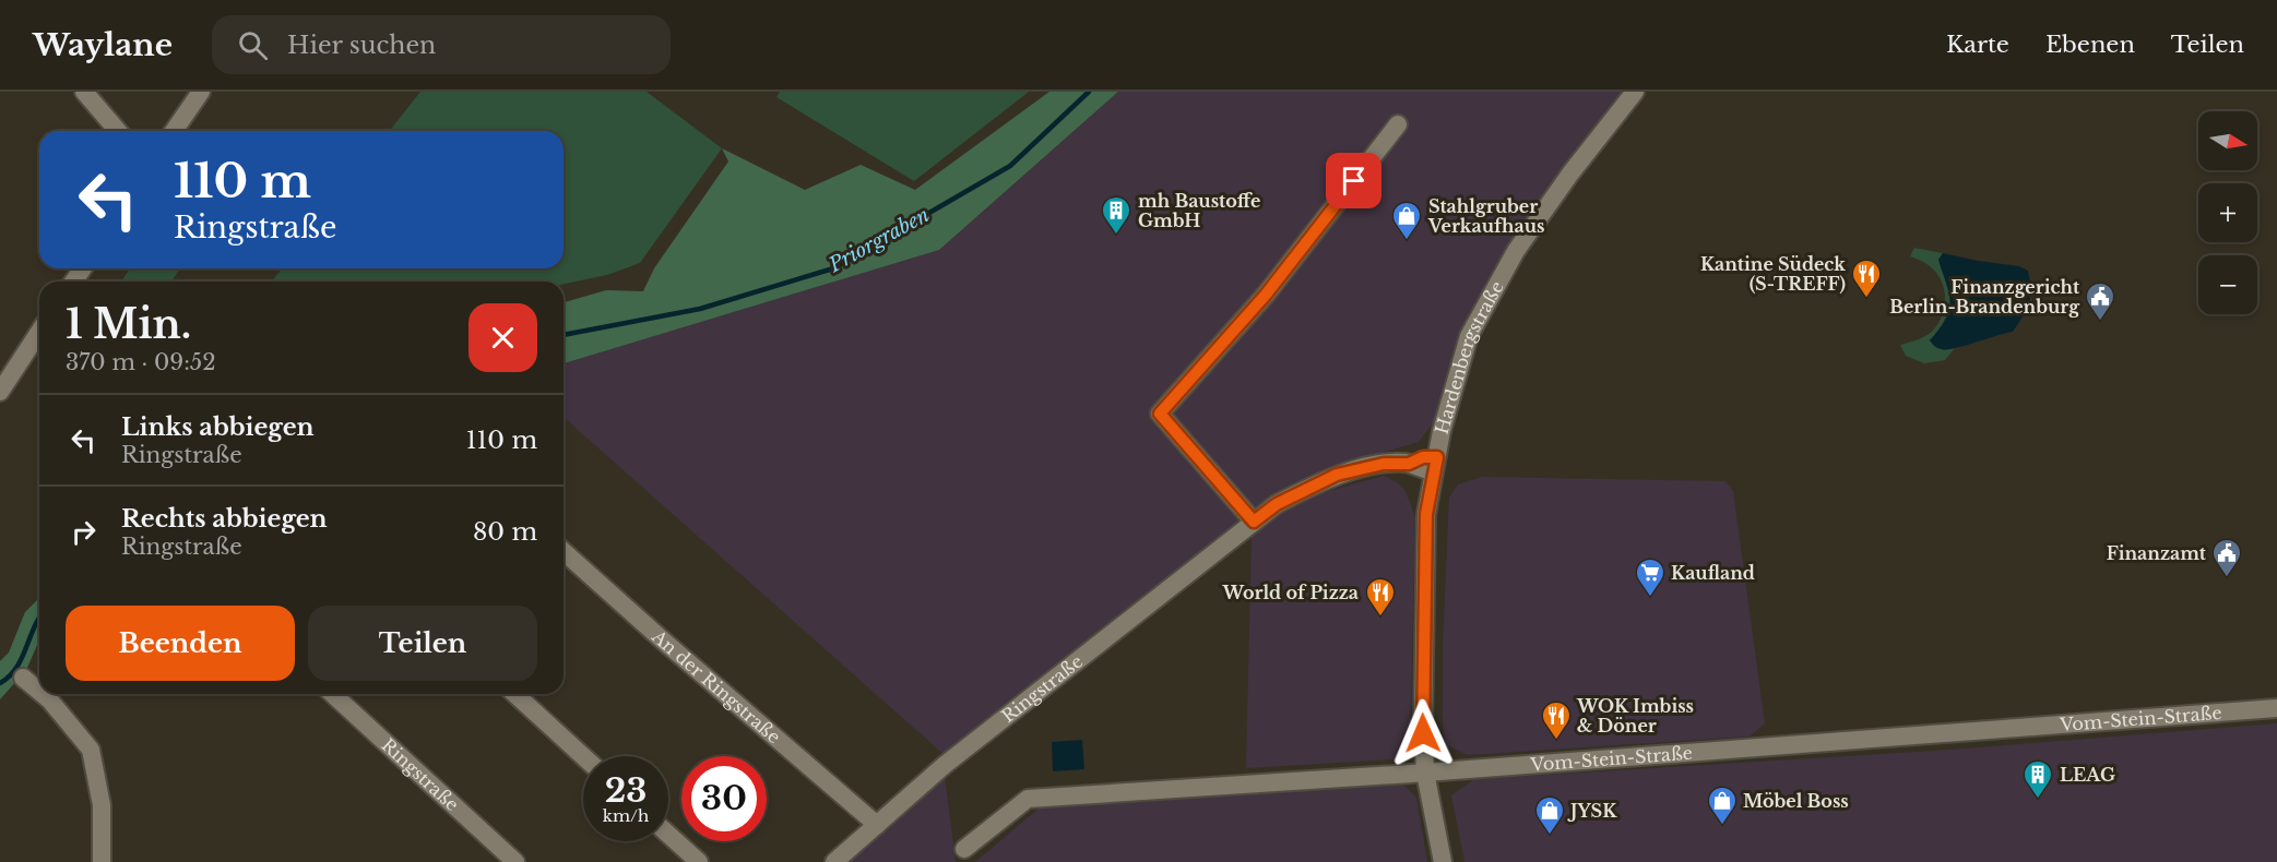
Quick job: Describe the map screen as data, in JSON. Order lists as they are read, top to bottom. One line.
{"streets":{"street":["Hardenbergstraße","An der Ringstraße","Ringstraße","Vom-Stein-Straße"]},"crossings":[["Hardenbergstraße","Ringstraße"],["Hardenbergstraße","Vom-Stein-Straße"],["An der Ringstraße","Ringstraße"]],"water":["Priorgraben"],"places":{"building":["mh Baustoffe GmbH","LEAG"],"shop":["Stahlgruber Verkaufhaus","Möbel Boss","JYSK"],"restaurant":["Kantine Südeck (S-TREFF)","World of Pizza","WOK Imbiss & Döner"],"public building":["Finanzgericht Berlin-Brandenburg","Finanzamt"],"supermarket":["Kaufland"]},"north":"right","page":{"header":"Waylane","search":"Hier suchen","nav":["Karte","Ebenen","Teilen"],"map_buttons":["+","−"],"turn":["110 m","Ringstraße"],"heading":["1 Min.","370 m · 09:52"],"list":[{"name":"Links abbiegen","note":"Ringstraße","value":"110 m"},{"name":"Rechts abbiegen","note":"Ringstraße","value":"80 m"}],"buttons":["Beenden","Teilen"],"speed":"23 km/h","limit":"30"}}
